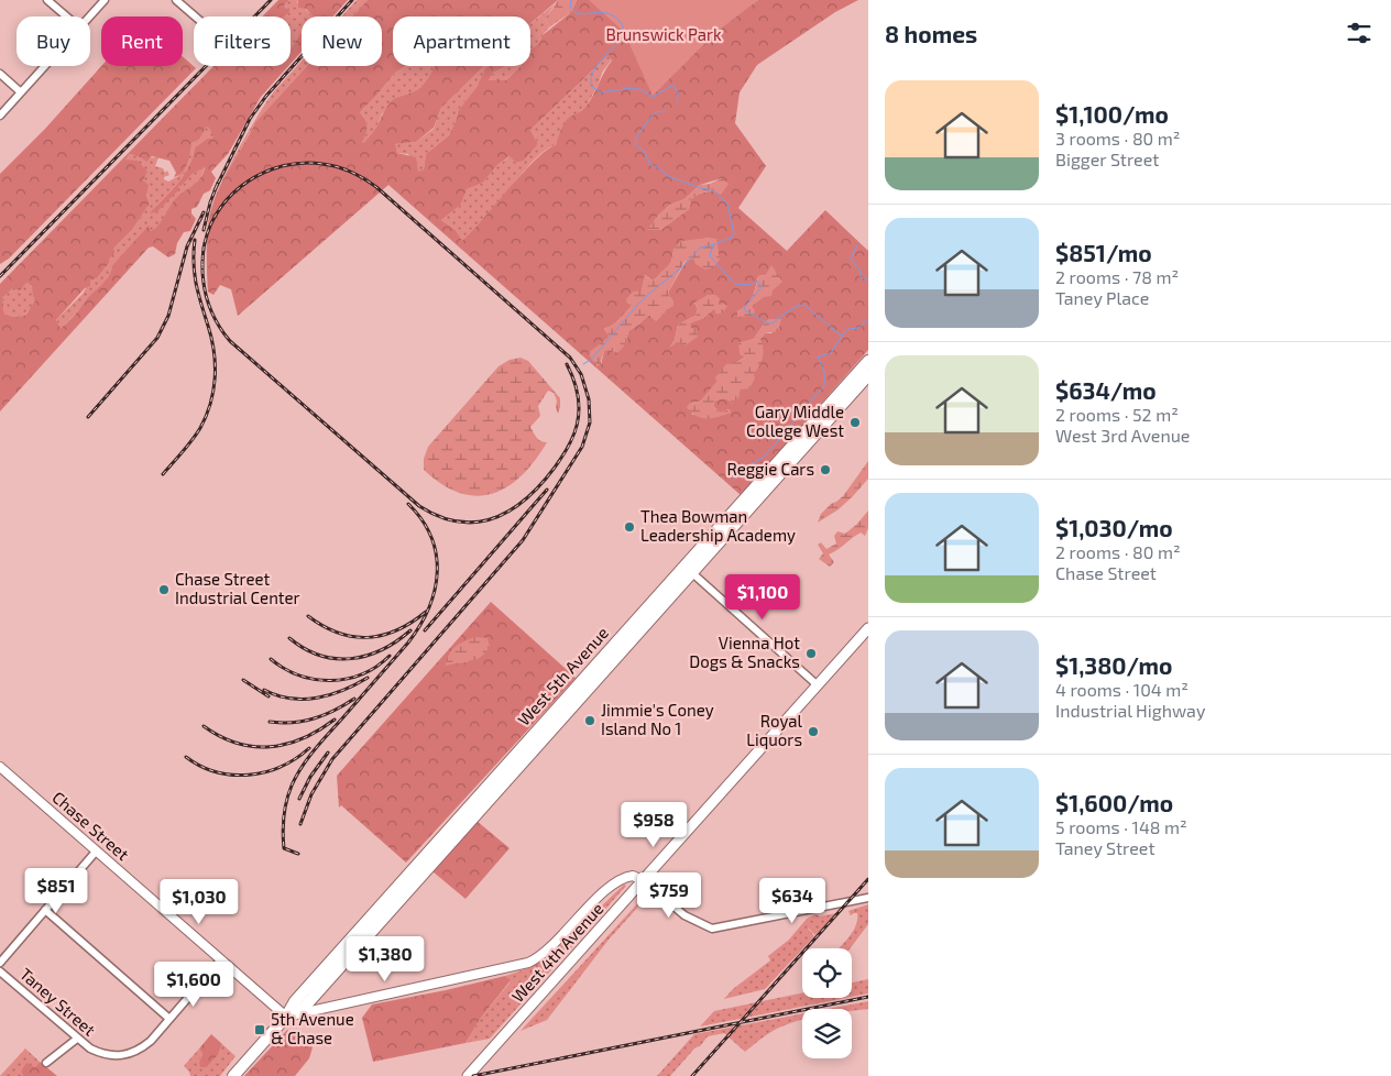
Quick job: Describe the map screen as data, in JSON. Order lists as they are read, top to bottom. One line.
{"streets":{"main road":["West 5th Avenue","West 4th Avenue"],"street":["Chase Street","Taney Street"]},"crossings":[["West 5th Avenue","Chase Street"],["Chase Street","Taney Street"]],"parks":["Brunswick Park"],"places":{"other":["Gary Middle College West","Reggie Cars","Thea Bowman Leadership Academy","Chase Street Industrial Center","Vienna Hot Dogs & Snacks","Jimmie's Coney Island No 1","Royal Liquors"],"transit":["5th Avenue & Chase"]},"page":{"heading":"8 homes","chip":["Buy","Rent","Filters","New","Apartment"],"list":[{"name":"$1,100/mo","note":"3 rooms · 80 m² · Bigger Street"},{"name":"$851/mo","note":"2 rooms · 78 m² · Taney Place"},{"name":"$634/mo","note":"2 rooms · 52 m² · West 3rd Avenue"},{"name":"$1,030/mo","note":"2 rooms · 80 m² · Chase Street"},{"name":"$1,380/mo","note":"4 rooms · 104 m² · Industrial Highway"},{"name":"$1,600/mo","note":"5 rooms · 148 m² · Taney Street"}],"price":["$1,100","$958","$851","$759","$634","$1,030","$1,380","$1,600"]}}
